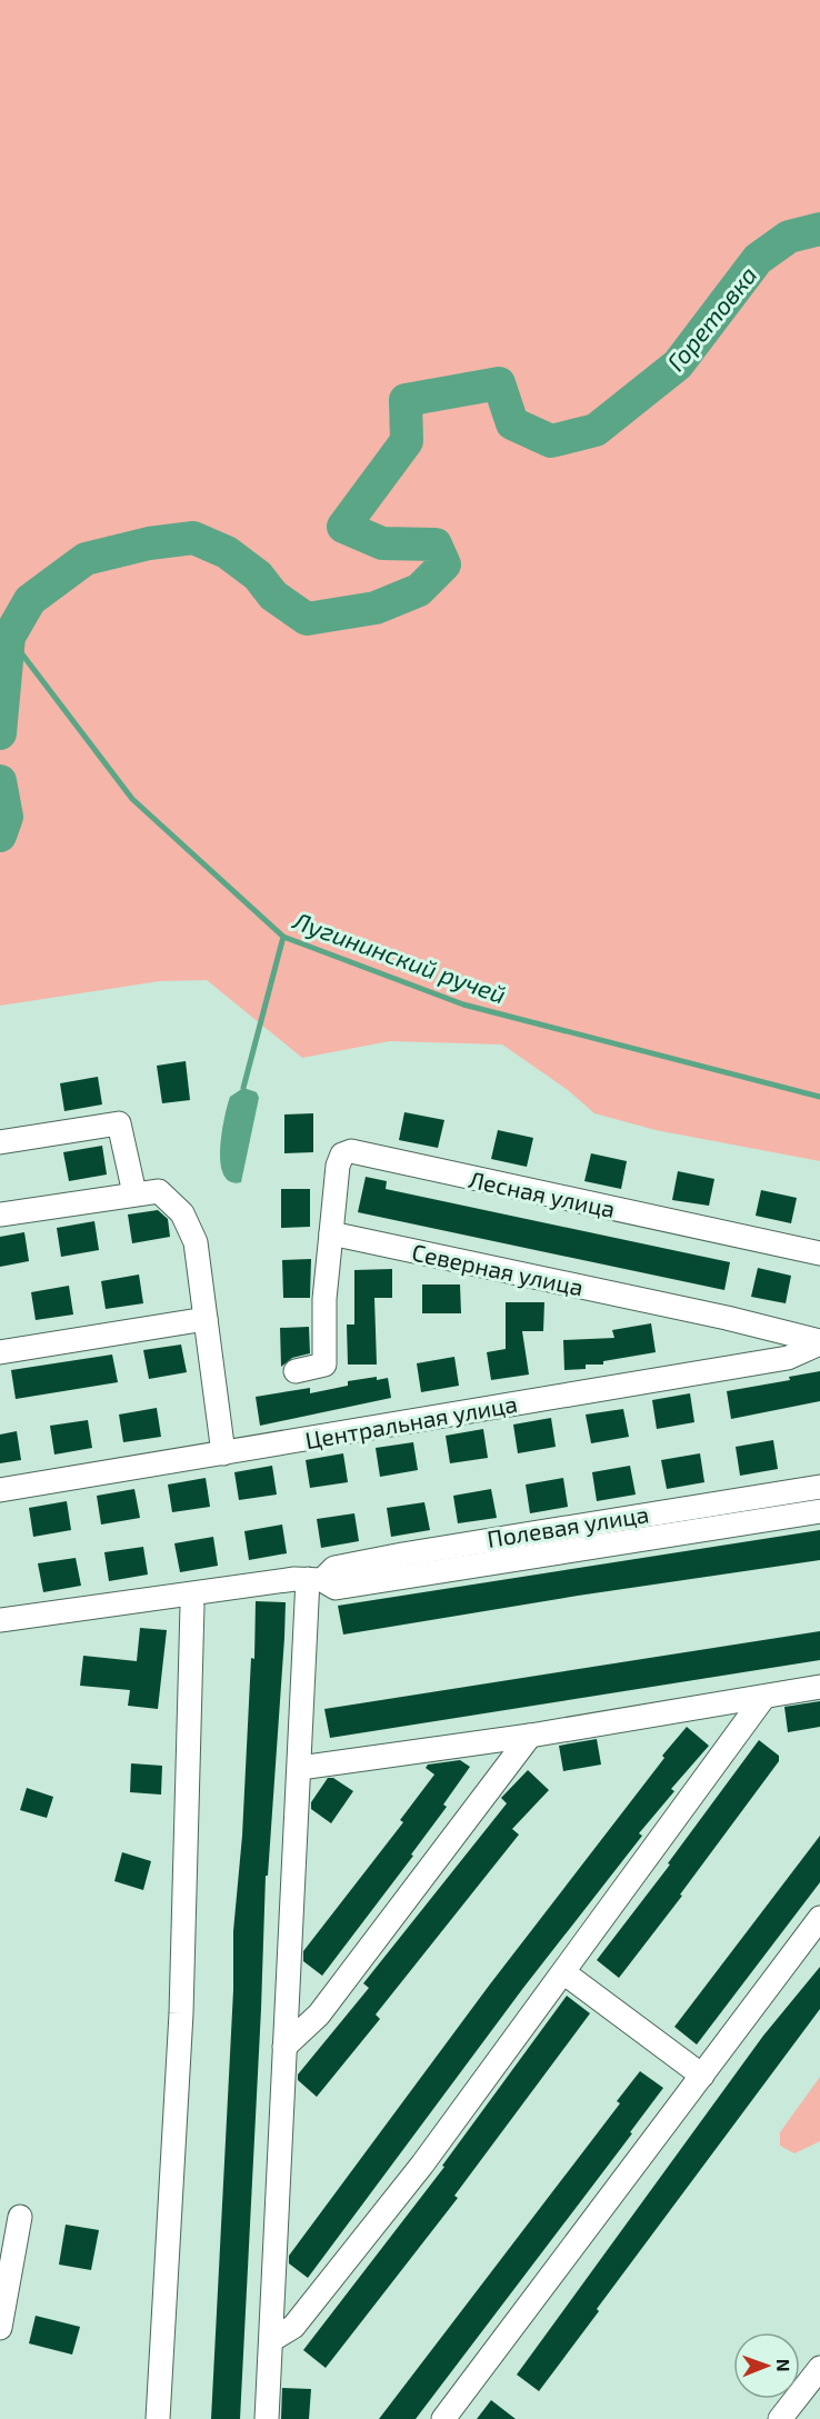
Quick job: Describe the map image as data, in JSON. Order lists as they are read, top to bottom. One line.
{"streets":{"street":["Лесная улица","Северная улица","Центральная улица","Полевая улица"]},"crossings":[["Лесная улица","Северная улица"],["Северная улица","Центральная улица"]],"water":["Горетовка","Лугининский ручей"],"north":"right"}
